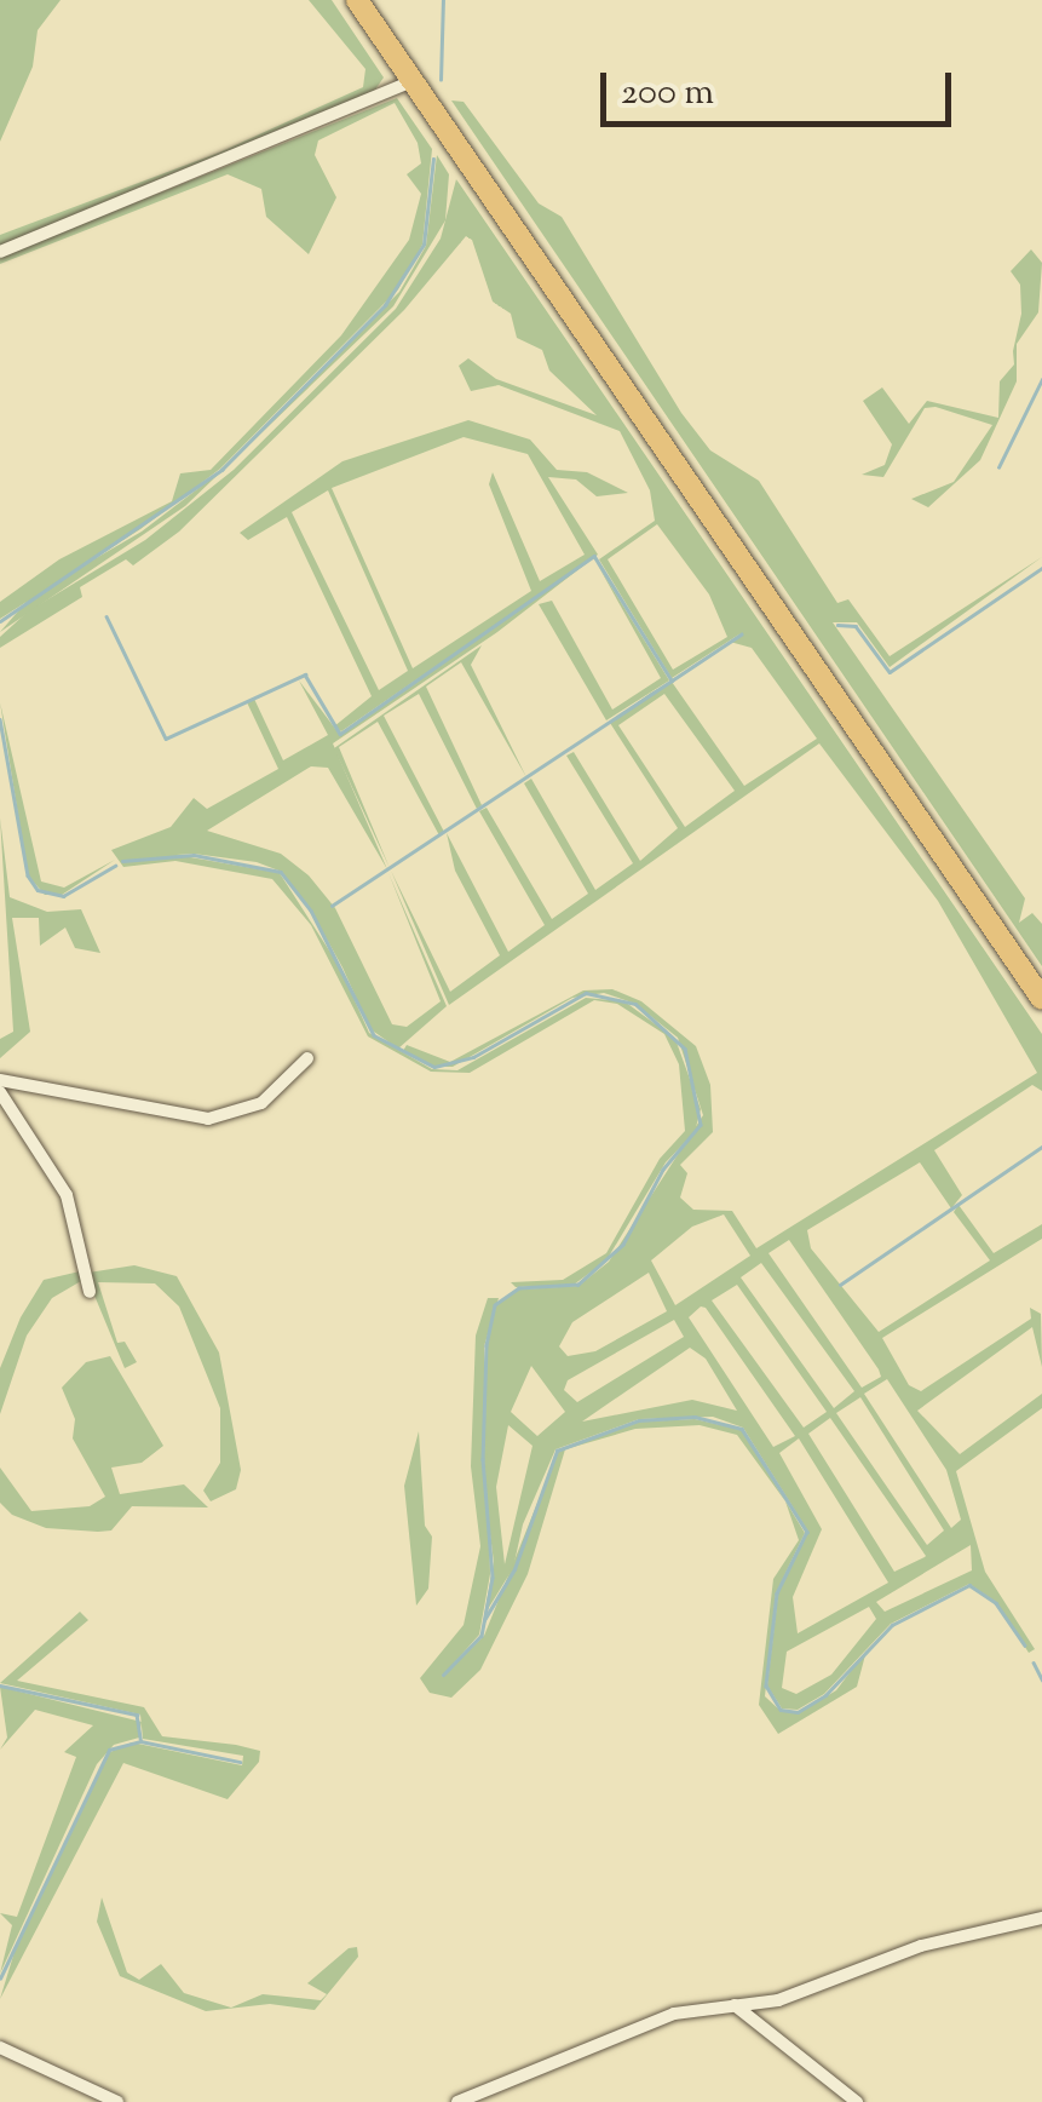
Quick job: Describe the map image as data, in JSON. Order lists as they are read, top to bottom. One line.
{"scale_bar":"200 m"}
